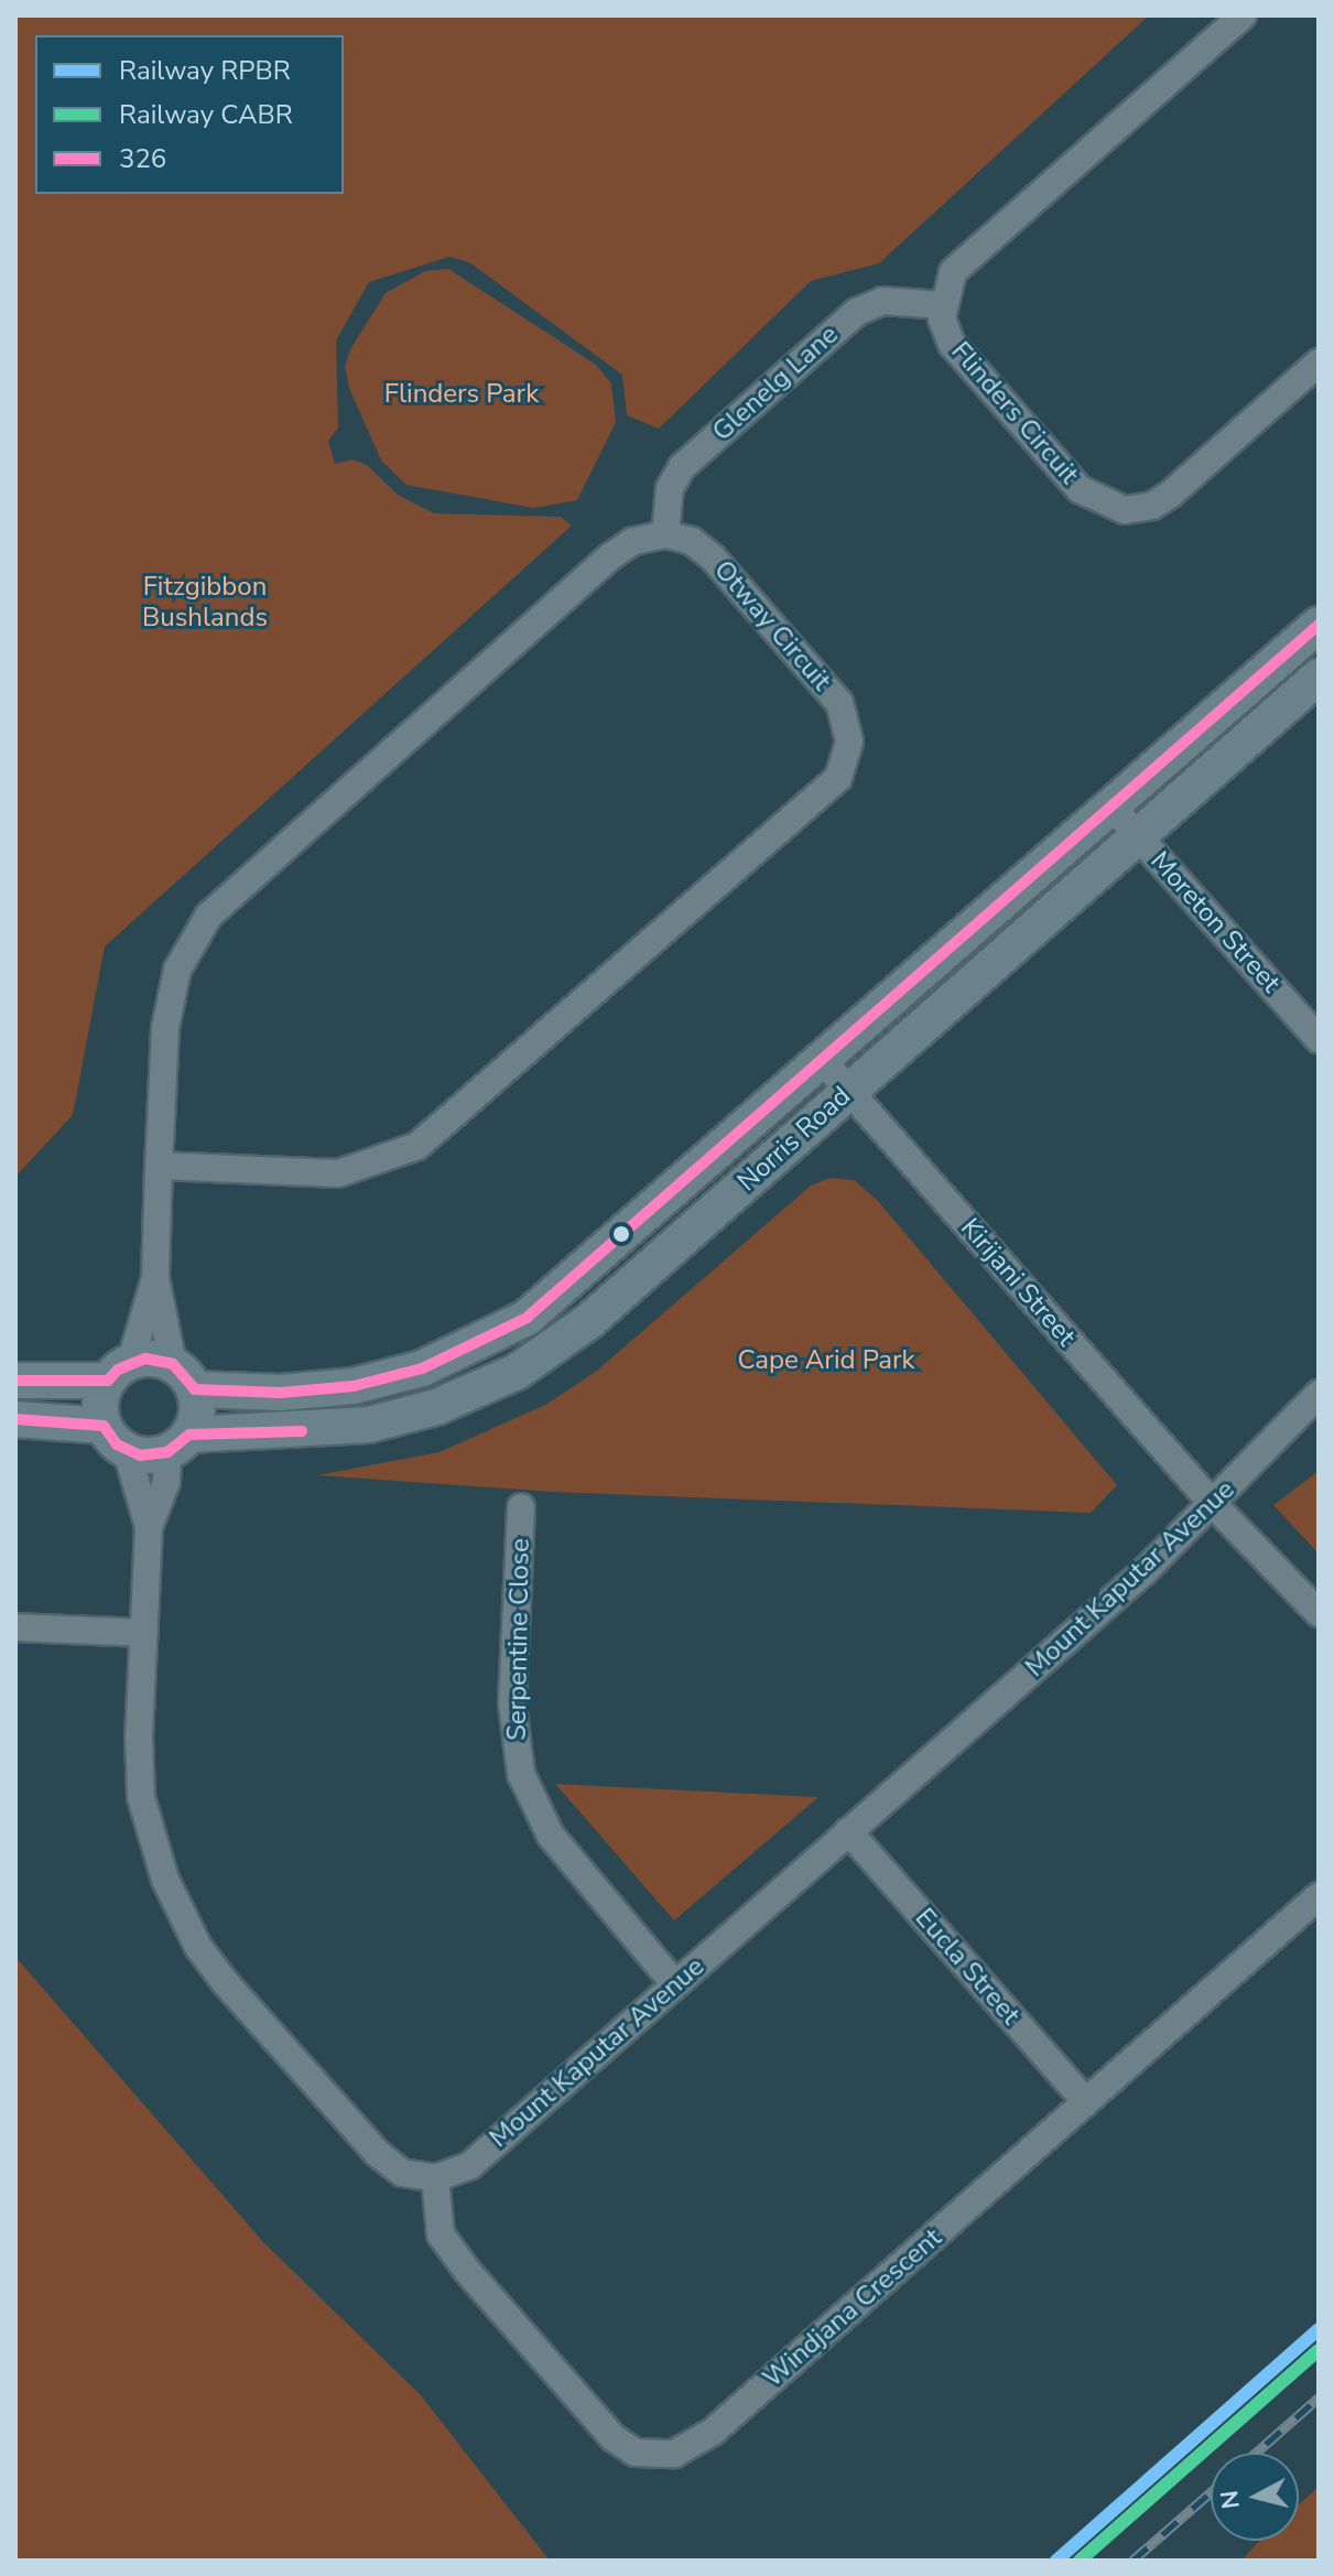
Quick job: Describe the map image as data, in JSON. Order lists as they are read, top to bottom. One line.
{"streets":{"main road":["Norris Road"],"street":["Glenelg Lane","Flinders Circuit","Otway Circuit","Moreton Street","Kirijani Street","Mount Kaputar Avenue","Serpentine Close","Eucla Street","Windjana Crescent"]},"crossings":[["Glenelg Lane","Flinders Circuit"],["Glenelg Lane","Otway Circuit"],["Moreton Street","Norris Road"],["Norris Road","Kirijani Street"],["Kirijani Street","Mount Kaputar Avenue"],["Mount Kaputar Avenue","Serpentine Close"],["Mount Kaputar Avenue","Eucla Street"],["Mount Kaputar Avenue","Windjana Crescent"],["Eucla Street","Windjana Crescent"]],"parks":["Flinders Park","Fitzgibbon Bushlands","Cape Arid Park"],"lines":["transit line 326","rail line RPBR","rail line CABR"],"legend":["Railway RPBR","Railway CABR","326"],"north":"left"}
